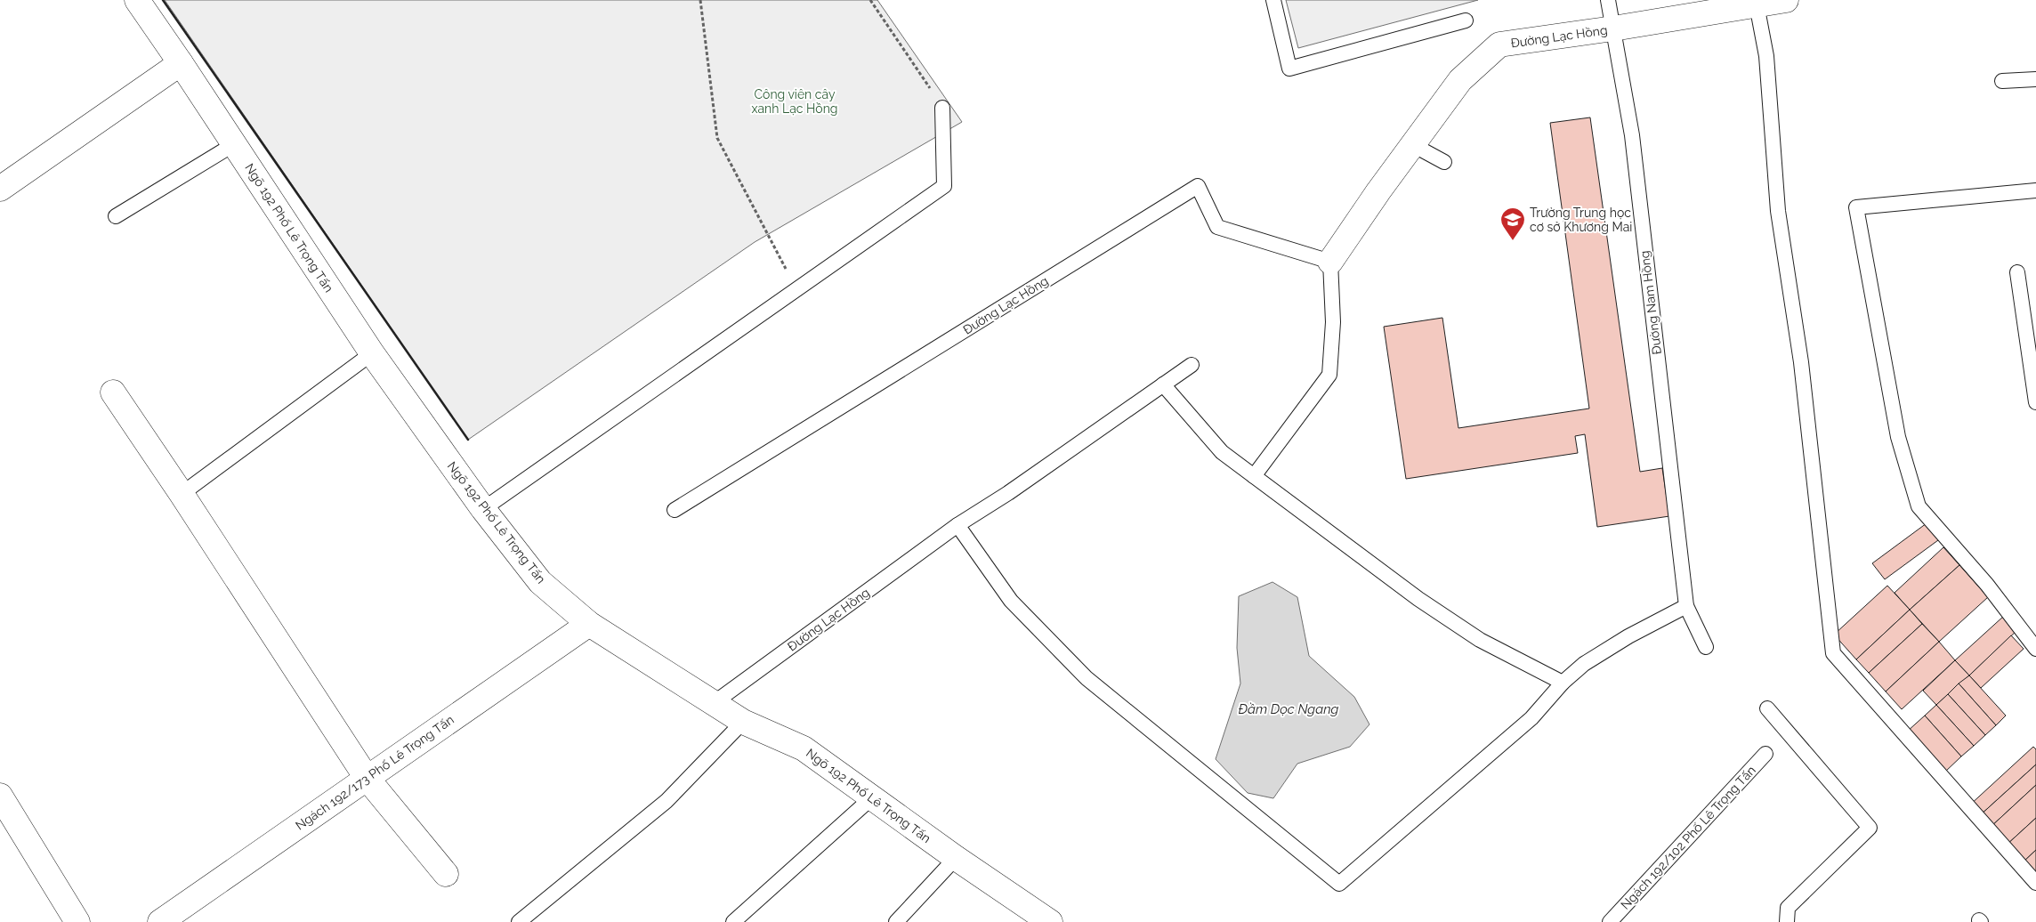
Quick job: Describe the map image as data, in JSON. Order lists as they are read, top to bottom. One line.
{"streets":{"street":["Đường Lạc Hồng","Ngõ 192 Phố Lê Trọng Tấn","Ngách 192/173 Phố Lê Trọng Tấn"],"lane":["Đường Nam Hồng","Ngách 192/102 Phố Lê Trọng Tấn"]},"crossings":[["Đường Lạc Hồng","Ngõ 192 Phố Lê Trọng Tấn"],["Đường Lạc Hồng","Đường Nam Hồng"],["Ngõ 192 Phố Lê Trọng Tấn","Ngách 192/173 Phố Lê Trọng Tấn"]],"water":["Đầm Dọc Ngang"],"parks":["Công viên cây xanh Lạc Hồng"],"places":{"school or university":["Trường Trung học cơ sở Khương Mai"]}}
